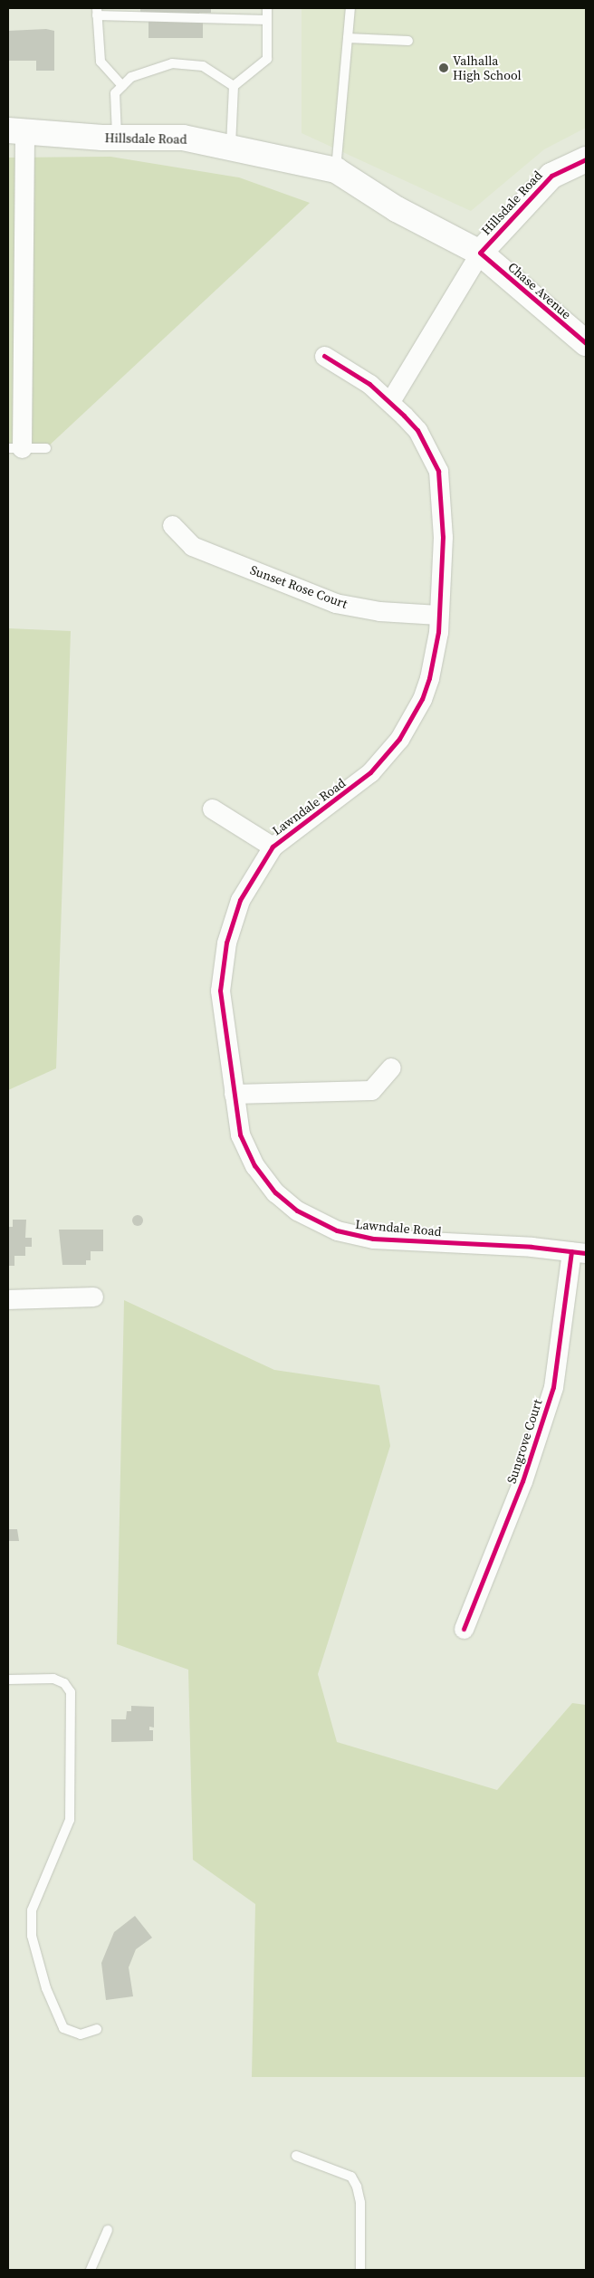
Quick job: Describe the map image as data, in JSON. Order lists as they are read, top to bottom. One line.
{"streets":{"main road":["Hillsdale Road","Chase Avenue"],"street":["Sunset Rose Court","Lawndale Road","Sungrove Court"]},"crossings":[["Hillsdale Road","Chase Avenue"],["Sunset Rose Court","Lawndale Road"],["Lawndale Road","Sungrove Court"]],"places":["Valhalla High School"]}
